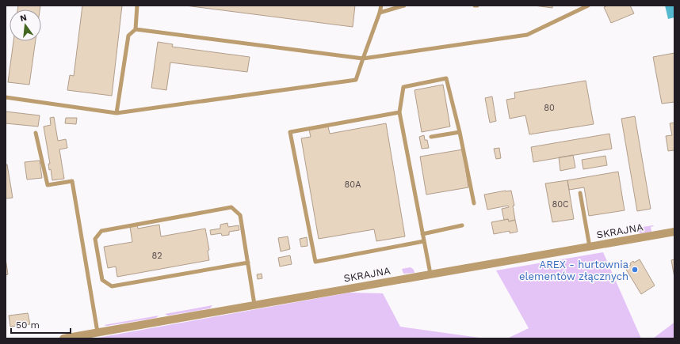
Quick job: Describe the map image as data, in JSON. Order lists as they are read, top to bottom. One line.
{"streets":{"street":["SKRAJNA"]},"places":["AREX - hurtownia elementów złącznych"],"house_numbers":["80","80A","80C","82"],"scale_bar":"50 m","north":"top"}
